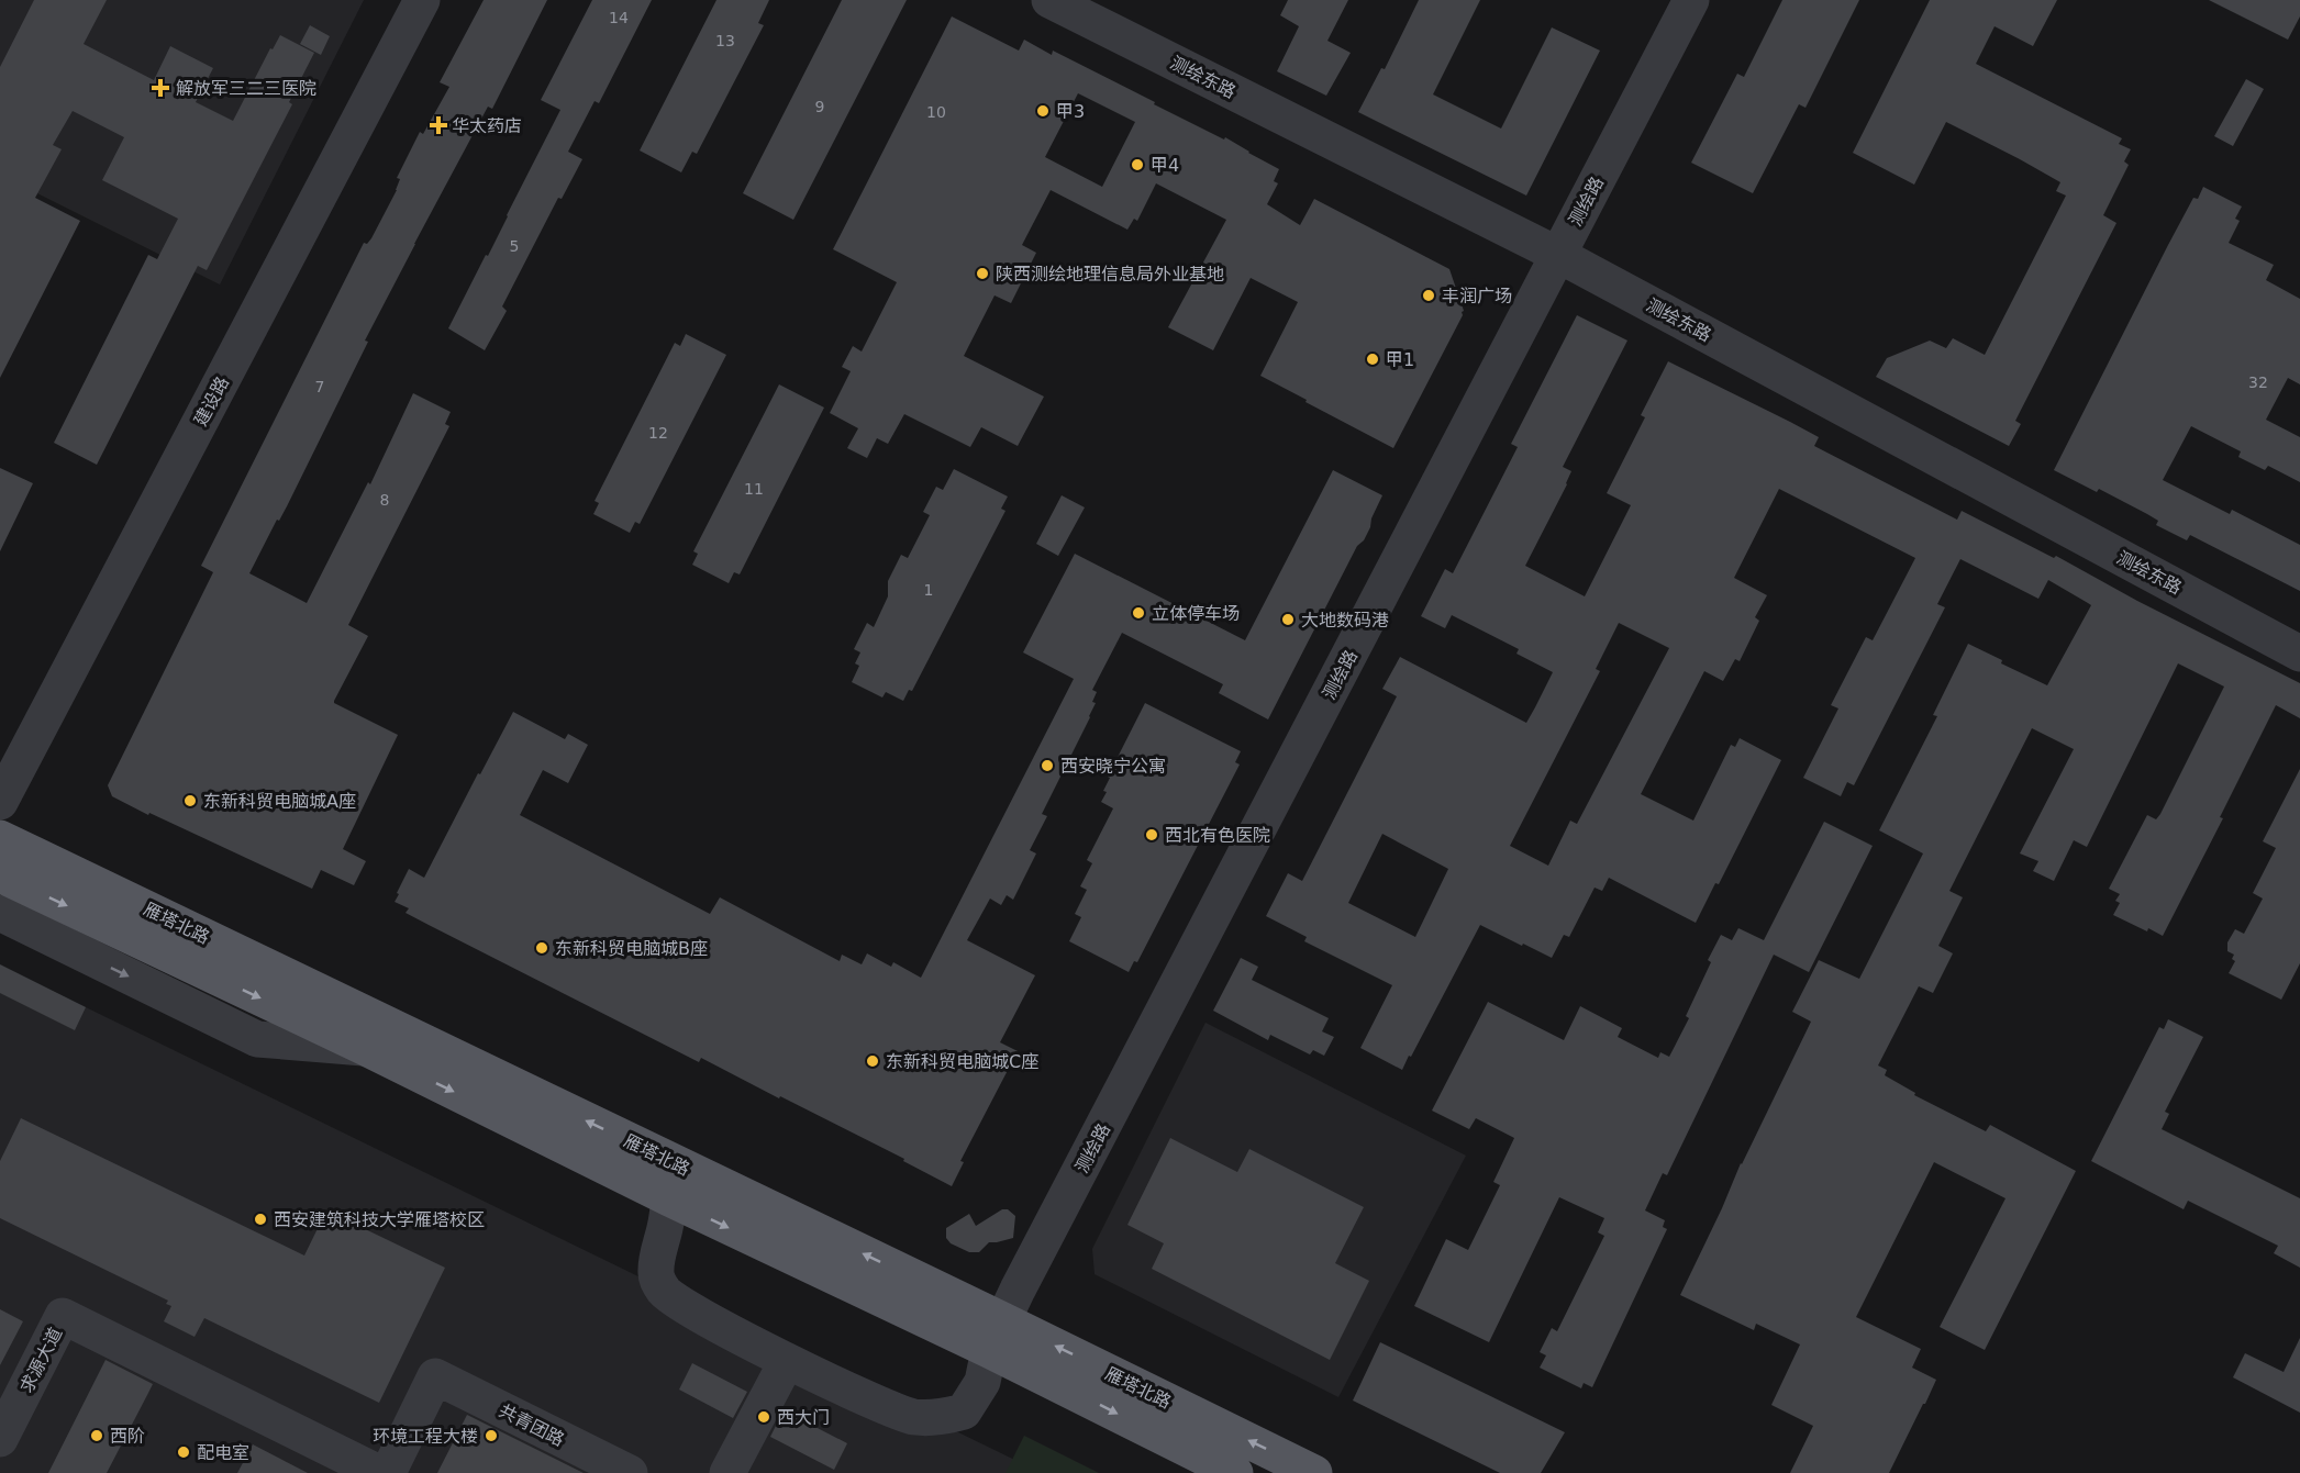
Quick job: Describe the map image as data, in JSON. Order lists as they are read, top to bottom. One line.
{"streets":{"main road":["雁塔北路"],"street":["测绘东路","测绘路","建设路","求源大道","共青团路"]},"crossings":[["测绘东路","测绘路"],["测绘路","雁塔北路"]],"places":{"health":["解放军三二三医院","华太药店"],"other":["甲3","甲4","陕西测绘地理信息局外业基地","丰润广场","甲1","立体停车场","大地数码港","西安晓宁公寓","东新科贸电脑城A座","西北有色医院","东新科贸电脑城B座","东新科贸电脑城C座","西安建筑科技大学雁塔校区","西大门","西阶","环境工程大楼","配电室"]},"house_numbers":["14","13","9","10","5","32","7","12","11","8","1"]}
